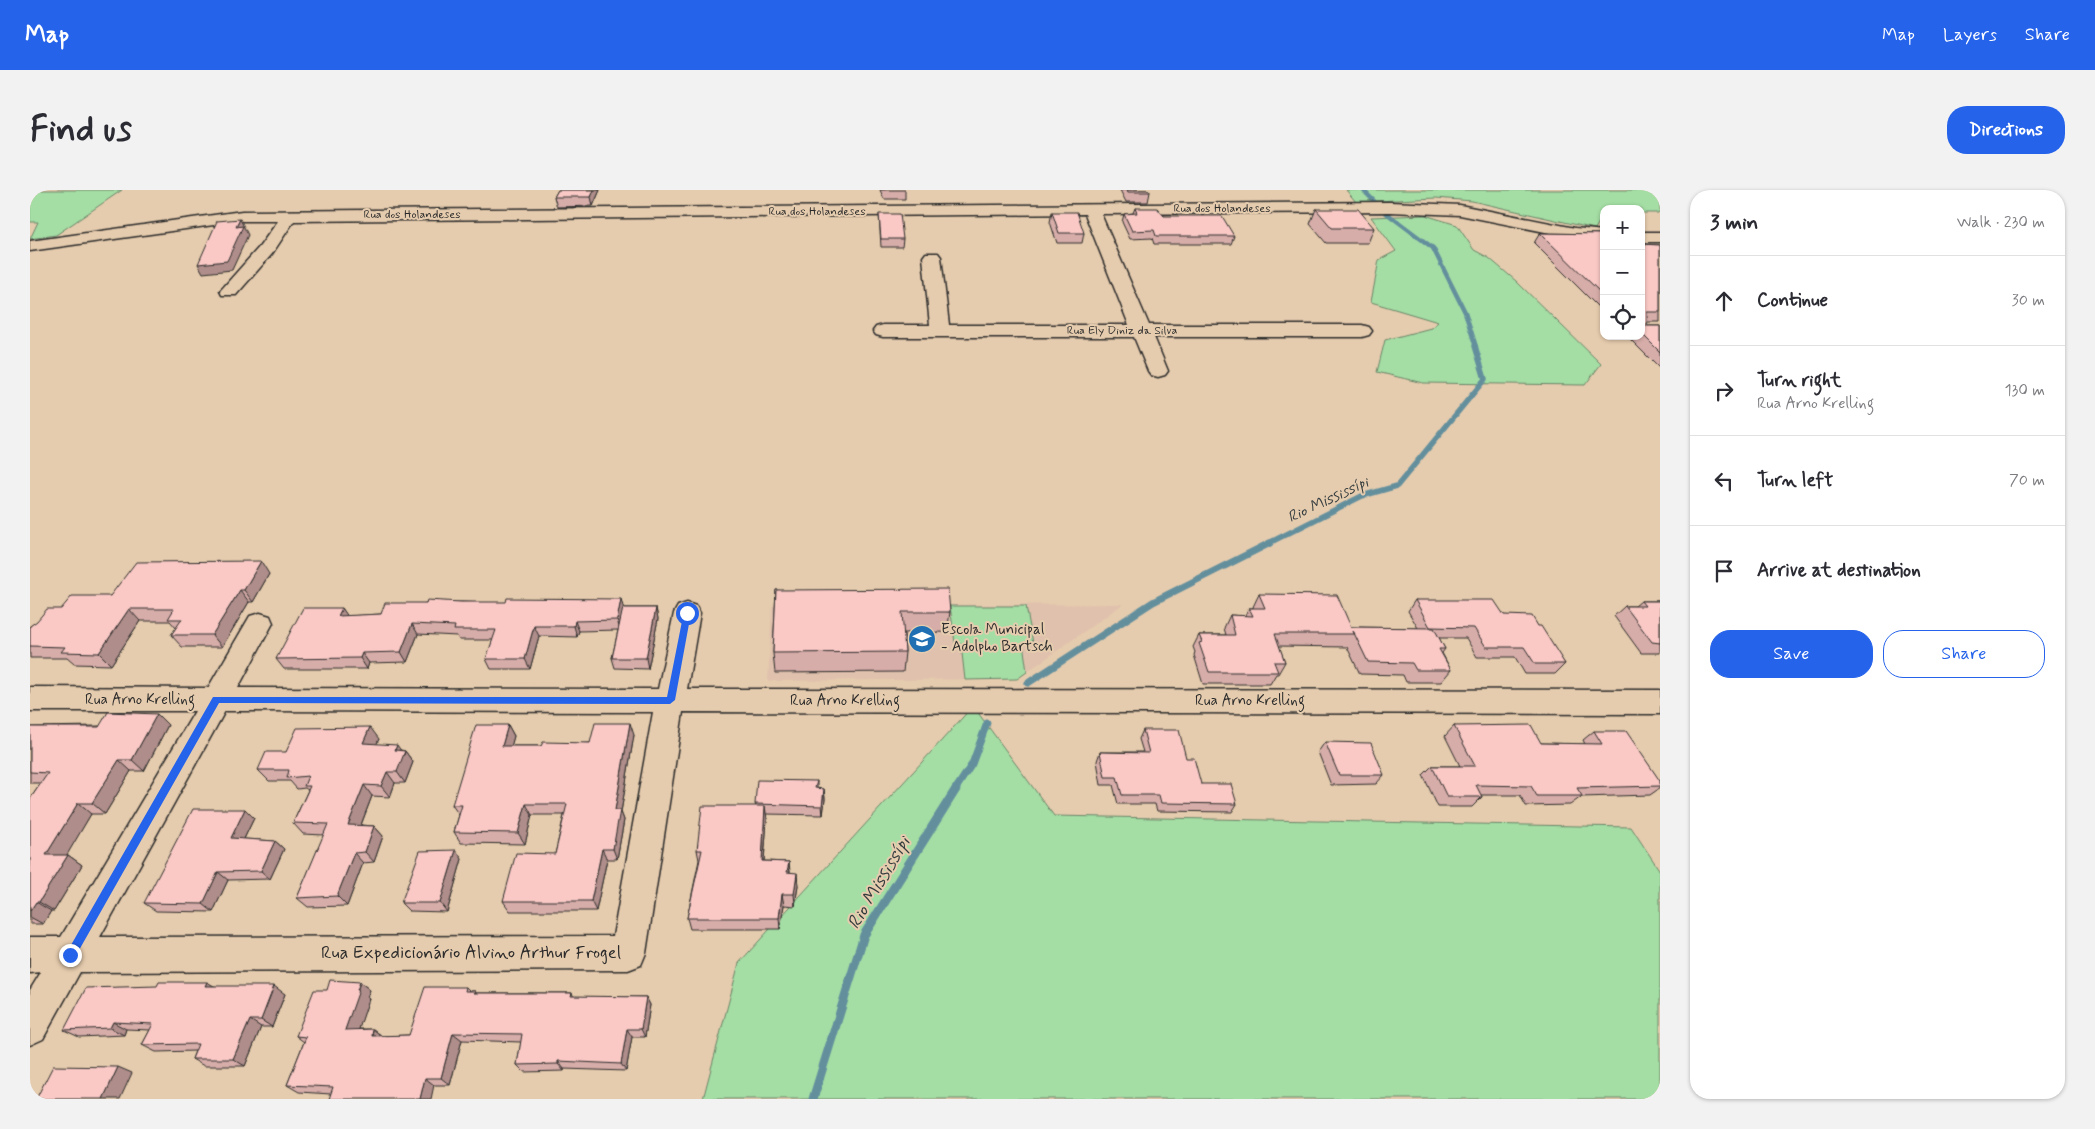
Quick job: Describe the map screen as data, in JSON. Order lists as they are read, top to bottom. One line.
{"streets":{"street":["Rua dos Holandeses","Rua Ely Diniz da Silva","Rua Arno Krelling","Rua Expedicionário Alvino Arthur Frogel"]},"crossings":[["Rua Arno Krelling","Rua Expedicionário Alvino Arthur Frogel"]],"water":["Rio Mississípi"],"places":{"school or university":["Escola Municipal - Adolpho Bartsch"]},"page":{"header":"Map","nav":["Map","Layers","Share"],"buttons":["Directions",["Save","Share"]],"title":"Find us","heading":["3 min","Walk · 230 m"],"map_buttons":["+","−"],"list":[["Continue","30 m"],["Turn right","Rua Arno Krelling","130 m"],["Turn left","70 m"],"Arrive at destination"]}}
